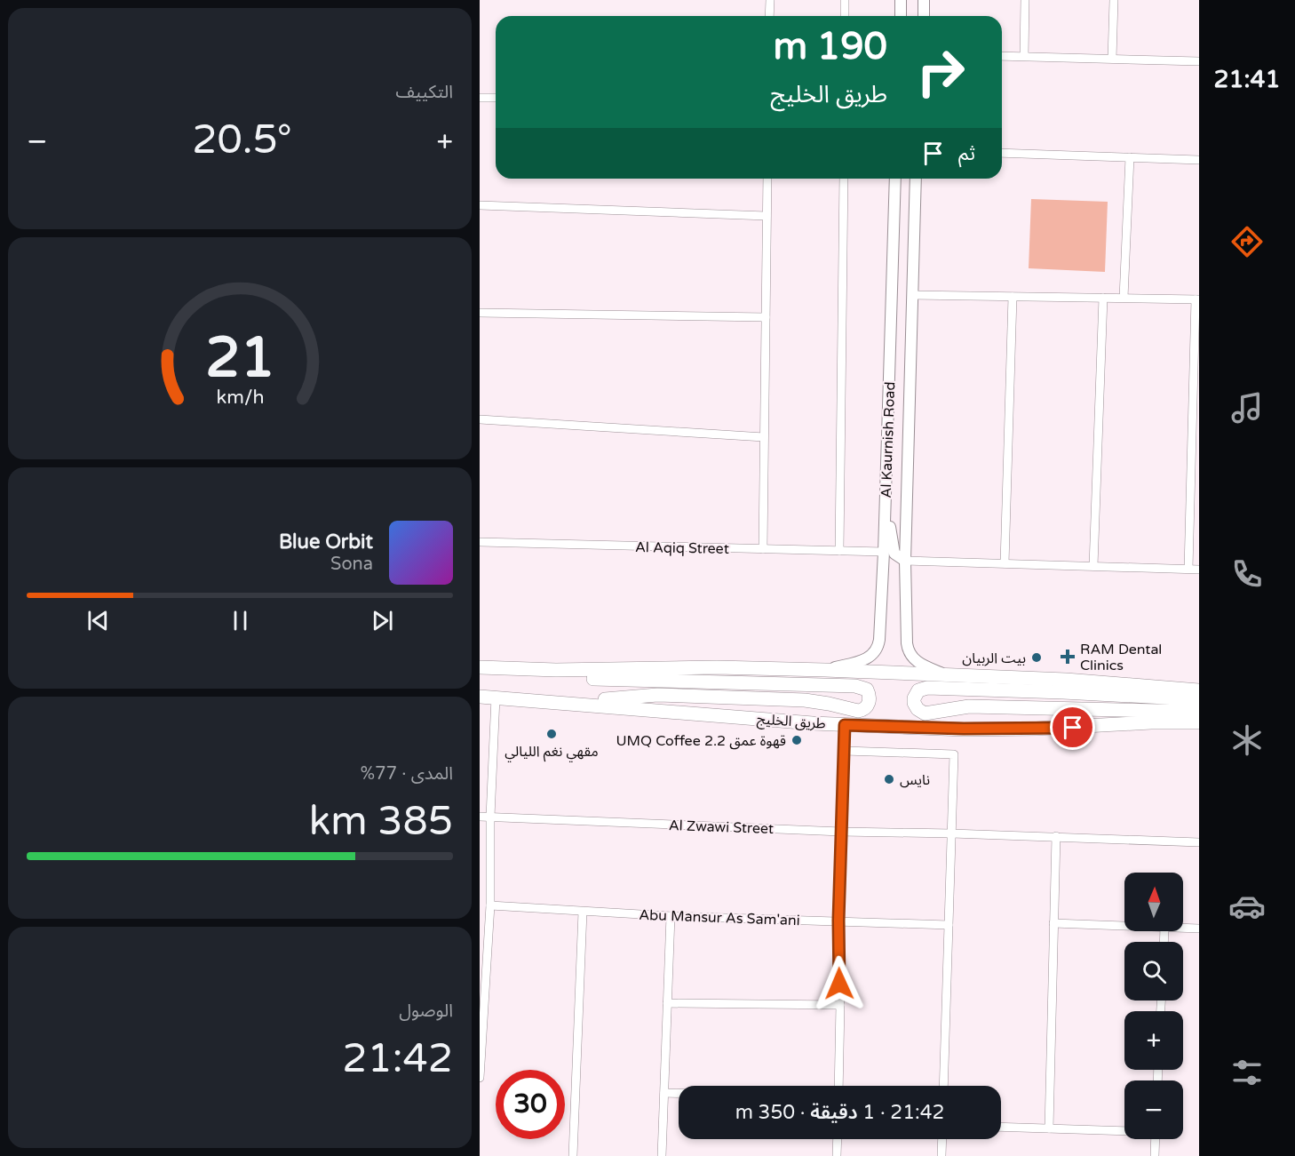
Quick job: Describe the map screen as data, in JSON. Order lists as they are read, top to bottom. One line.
{"streets":{"main road":["طريق الخليج"],"street":["Al Kaurnish Road","Al Aqiq Street","Al Zwawi Street","Abu Mansur As Sam'ani"]},"crossings":[["Al Kaurnish Road","Al Aqiq Street"]],"places":{"health":["RAM Dental Clinics"],"other":["بيت الربيان","مقهي نغم الليالي","UMQ Coffee 2.2 قهوة عمق","نايس"]},"north":"top","page":{"tabs":"21:41","tile":["التكييف",["المدى · 77%","385 km"],["الوصول","21:42"]],"turn":["190 m","طريق الخليج"],"heat":["−","20.5°","+"],"then":"ثم","song":["Blue Orbit","Sona"],"map_buttons":["+","−"],"limit":"30","trip":"21:42 · 1 دقيقة · 350 m","gauge":["21","km/h"]}}
